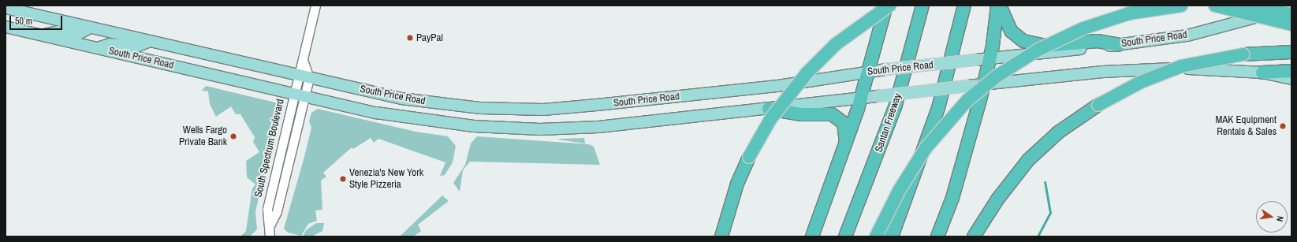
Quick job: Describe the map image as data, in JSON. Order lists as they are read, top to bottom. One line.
{"streets":{"highway":["Santan Freeway"],"main road":["South Price Road"],"street":["South Spectrum Boulevard"]},"crossings":[["South Price Road","South Spectrum Boulevard"]],"places":["PayPal","MAK Equipment Rentals & Sales","Wells Fargo Private Bank","Venezia's New York Style Pizzeria"],"scale_bar":"50 m","north":"right"}
